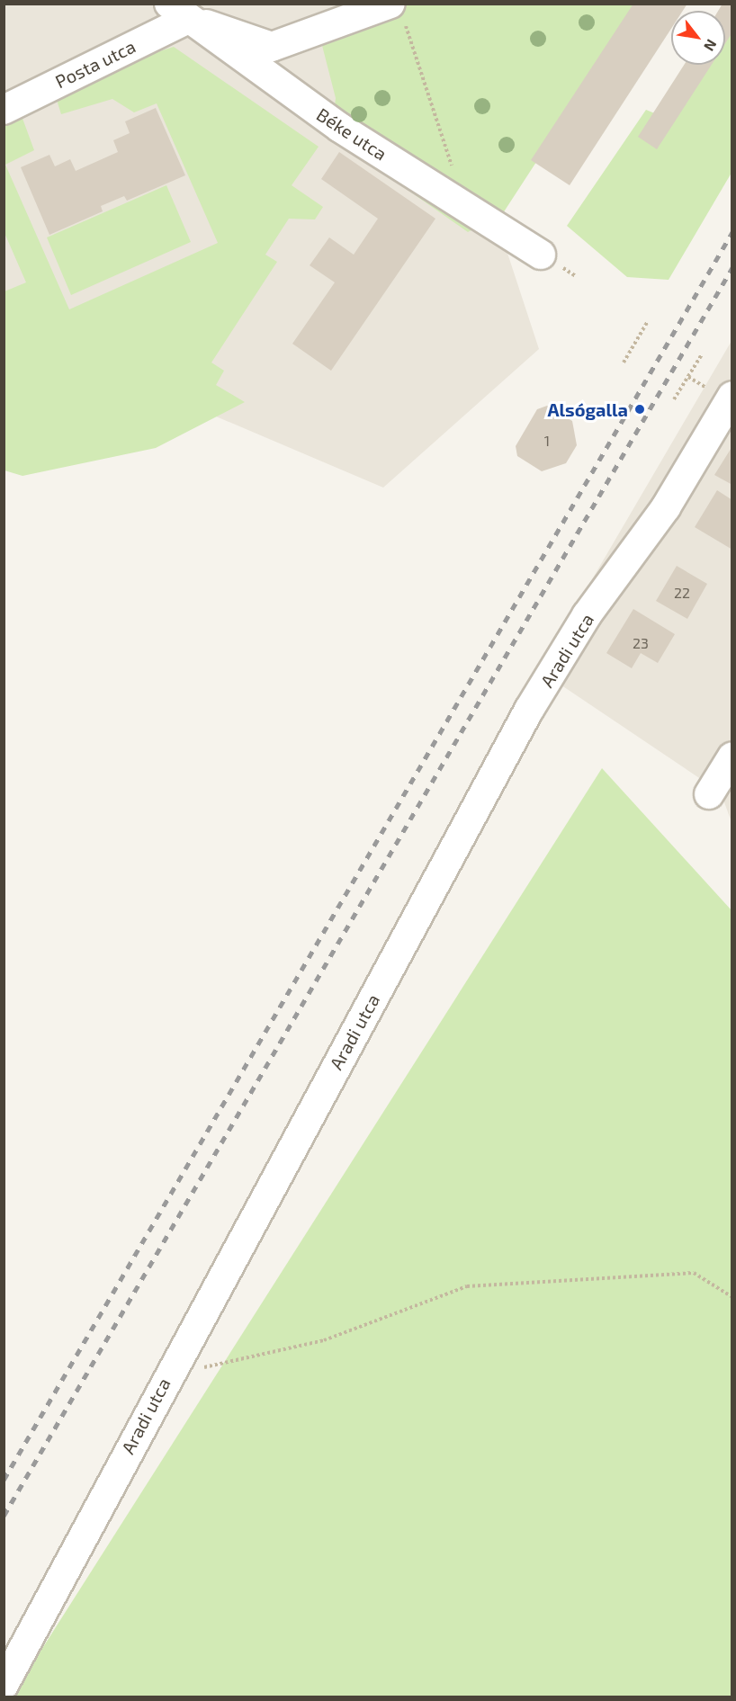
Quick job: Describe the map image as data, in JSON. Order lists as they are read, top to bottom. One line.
{"streets":{"street":["Posta utca","Béke utca","Aradi utca"]},"crossings":[["Posta utca","Béke utca"]],"places":["Alsógalla"],"house_numbers":["1","22","23"],"north":"bottom right"}
